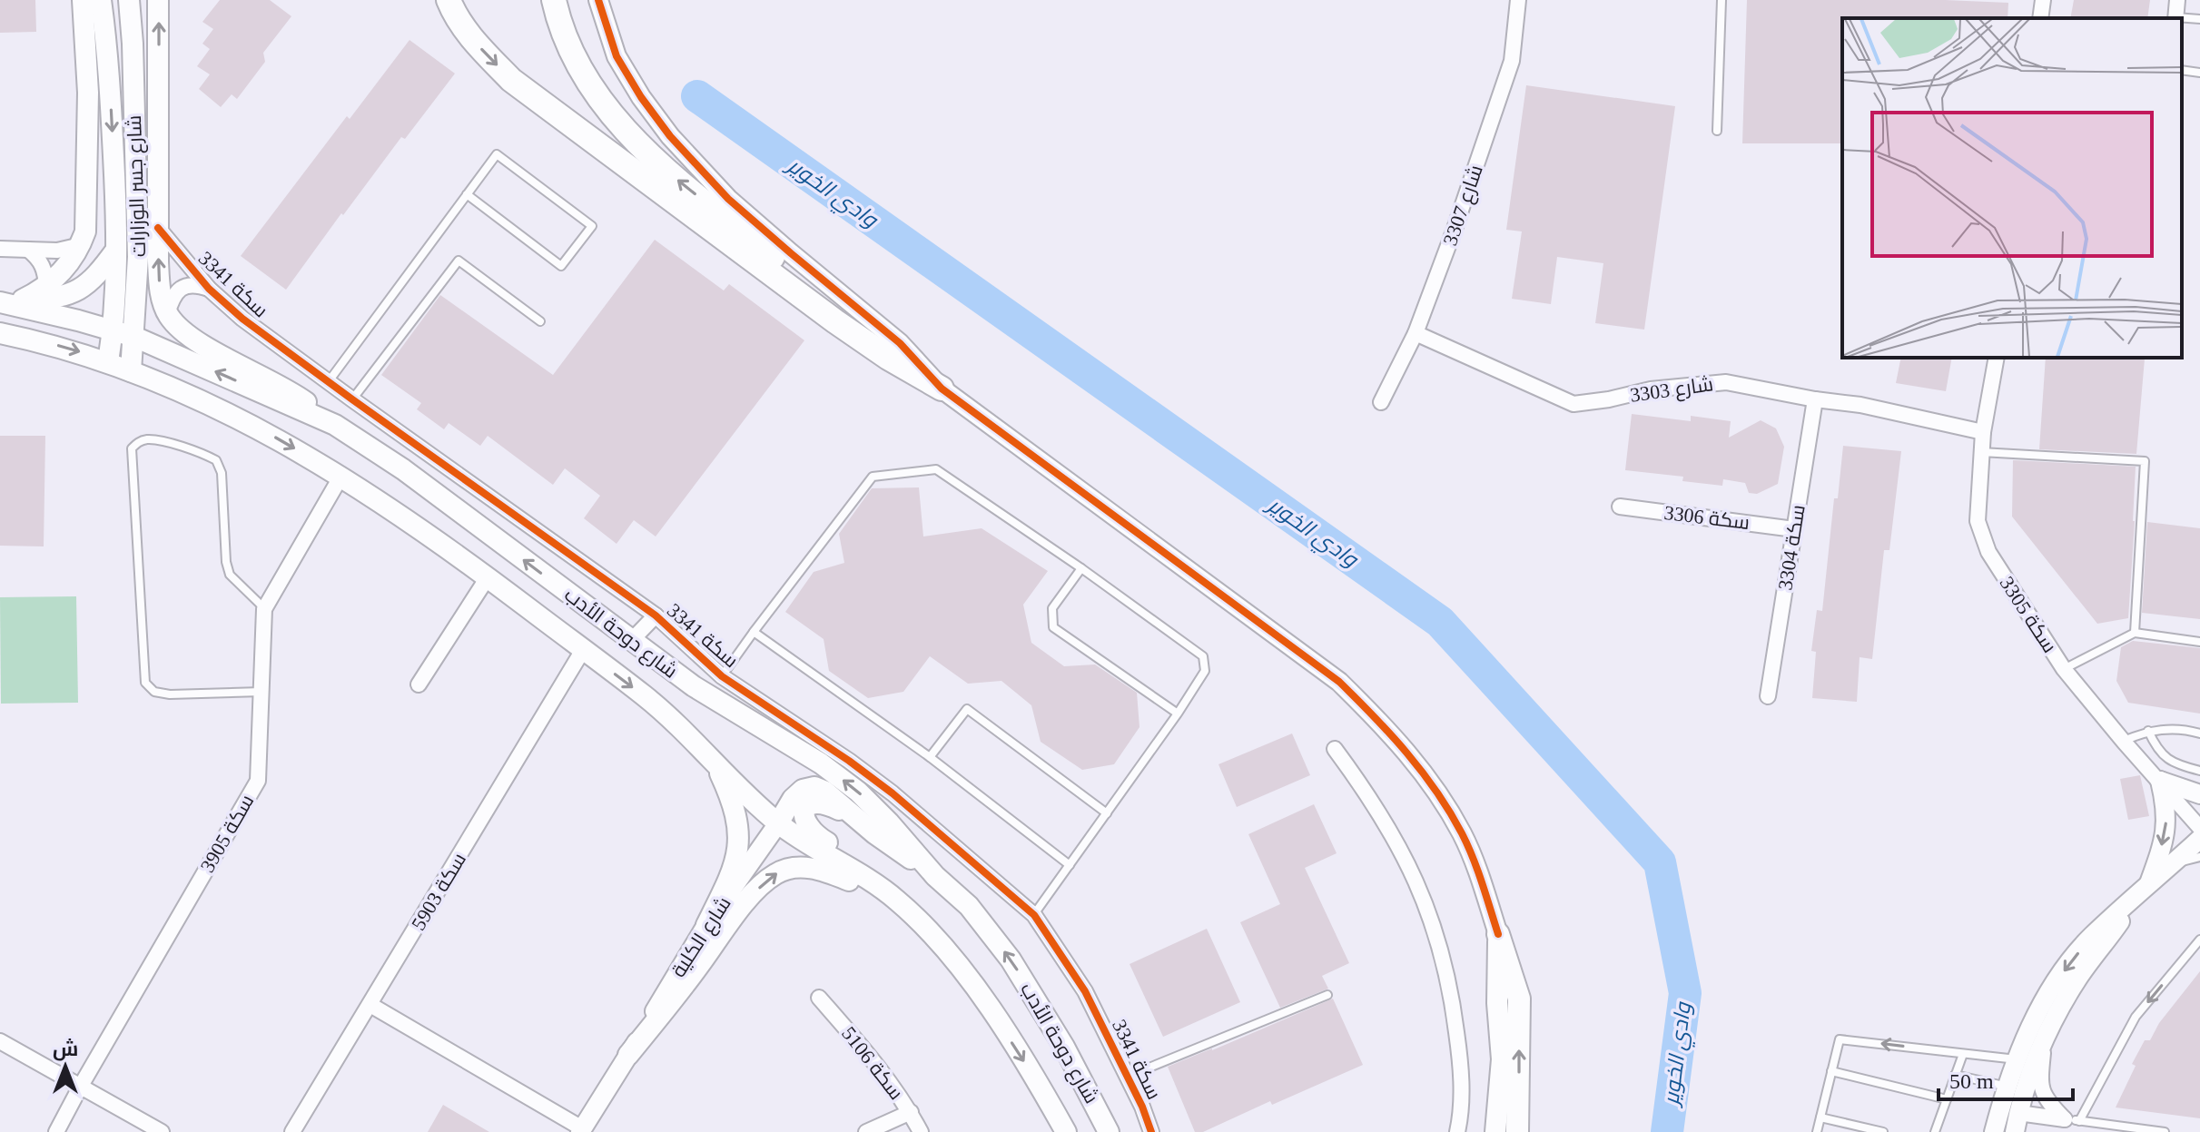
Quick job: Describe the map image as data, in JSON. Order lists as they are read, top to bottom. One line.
{"streets":{"main road":["شارع جسر الوزارات","شارع دوحة الأدب"],"street":["3307 شارع","سكة 3341","3303 شارع","سكة 3306","سكة 3304","3305 سكة","سكة 3905","سكة 5903","شارع الكلية","سكة 5106"]},"crossings":[["شارع جسر الوزارات","شارع دوحة الأدب"],["3307 شارع","3303 شارع"],["3303 شارع","سكة 3304"],["3303 شارع","3305 سكة"],["سكة 3306","سكة 3304"],["شارع دوحة الأدب","سكة 3905"],["شارع دوحة الأدب","سكة 5903"],["شارع دوحة الأدب","شارع الكلية"]],"water":["وادي الخوير"],"scale_bar":"50 m","north":"top"}
